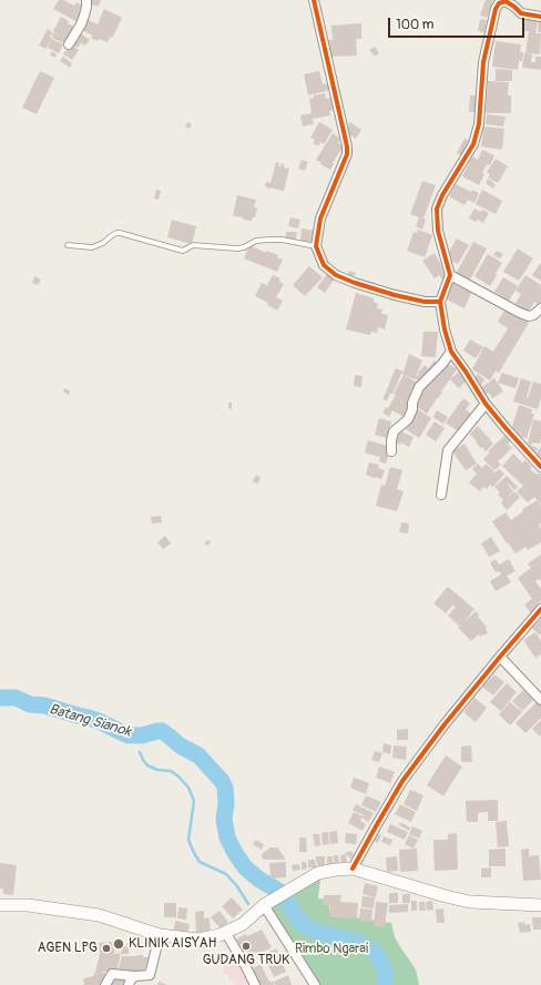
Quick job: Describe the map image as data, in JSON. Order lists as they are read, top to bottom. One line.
{"water":["Batang Sianok"],"parks":["Rimbo Ngarai"],"places":["KLINIK AISYAH","GUDANG TRUK","AGEN LPG"],"scale_bar":"100 m"}
